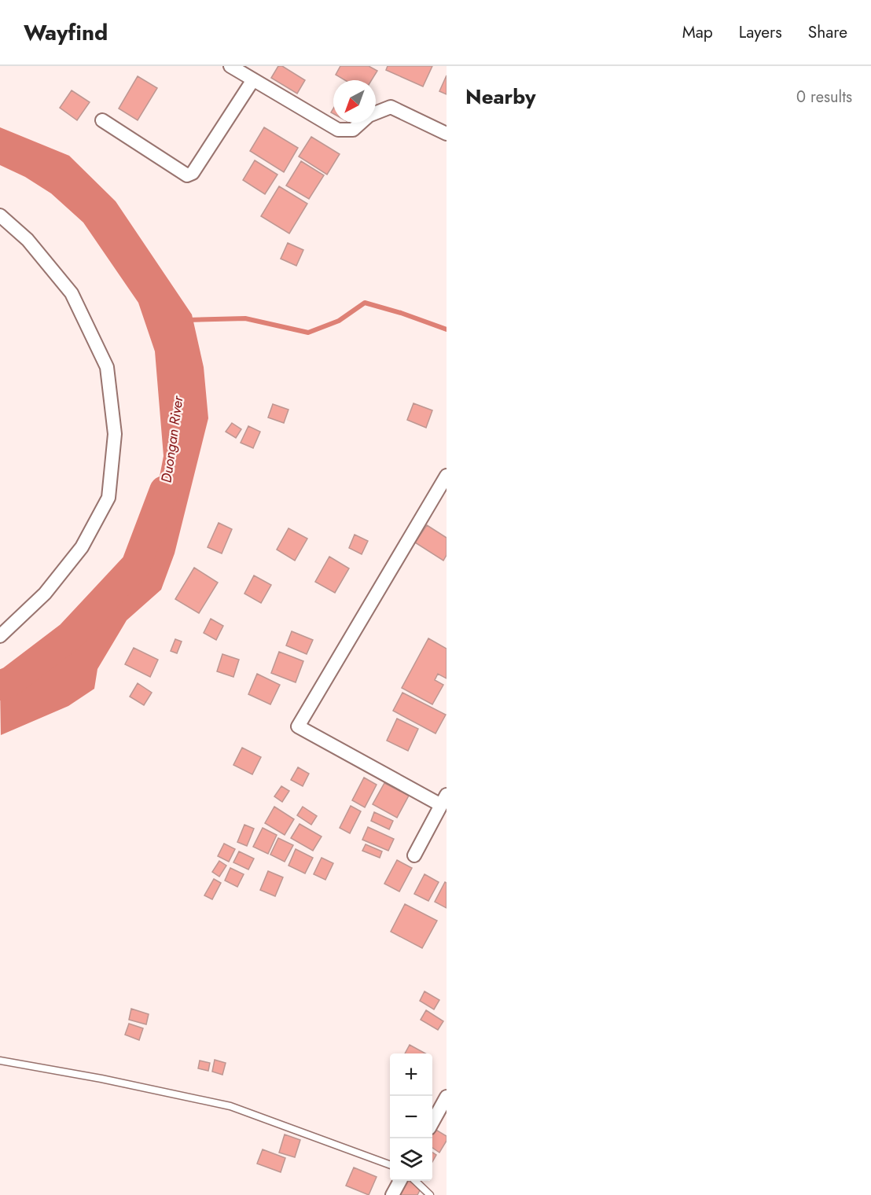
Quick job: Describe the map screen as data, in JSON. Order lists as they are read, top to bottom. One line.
{"water":["Duongan River"],"north":"bottom left","page":{"header":"Wayfind","nav":["Map","Layers","Share"],"heading":["Nearby","0 results"],"map_buttons":["+","−"]}}
